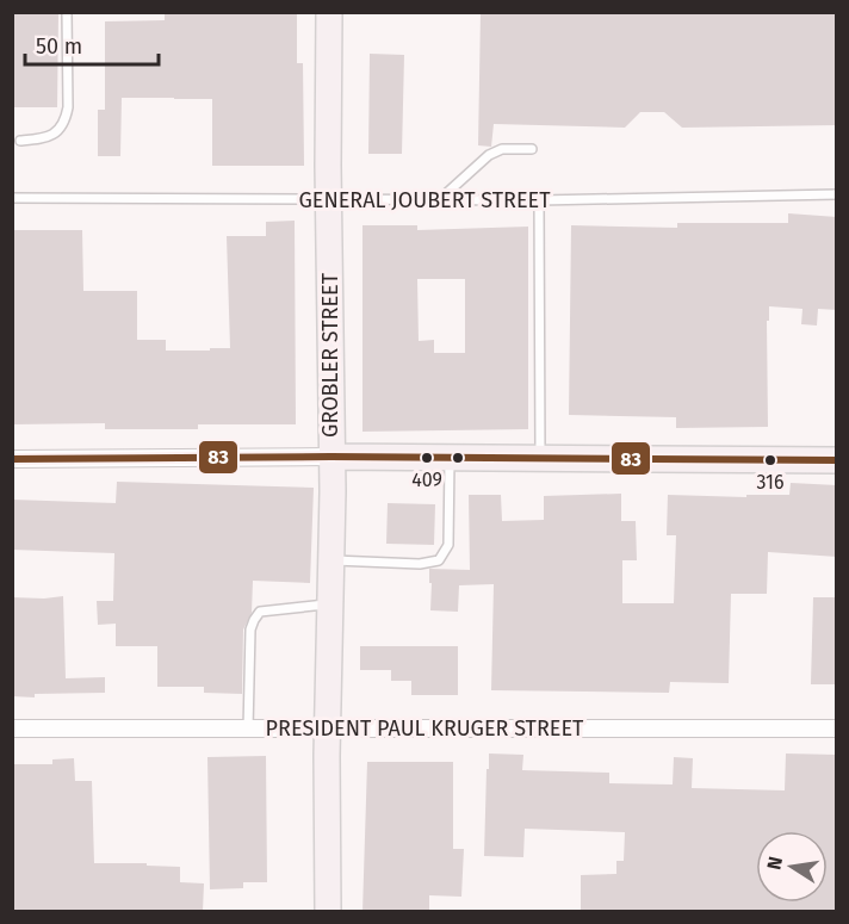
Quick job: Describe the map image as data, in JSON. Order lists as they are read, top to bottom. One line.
{"streets":{"main road":["GROBLER STREET"],"street":["PRESIDENT PAUL KRUGER STREET"],"lane":["GENERAL JOUBERT STREET"]},"crossings":[["GENERAL JOUBERT STREET","GROBLER STREET"],["GROBLER STREET","PRESIDENT PAUL KRUGER STREET"]],"places":["409","316"],"lines":["transit line 83"],"scale_bar":"50 m","north":"left"}
